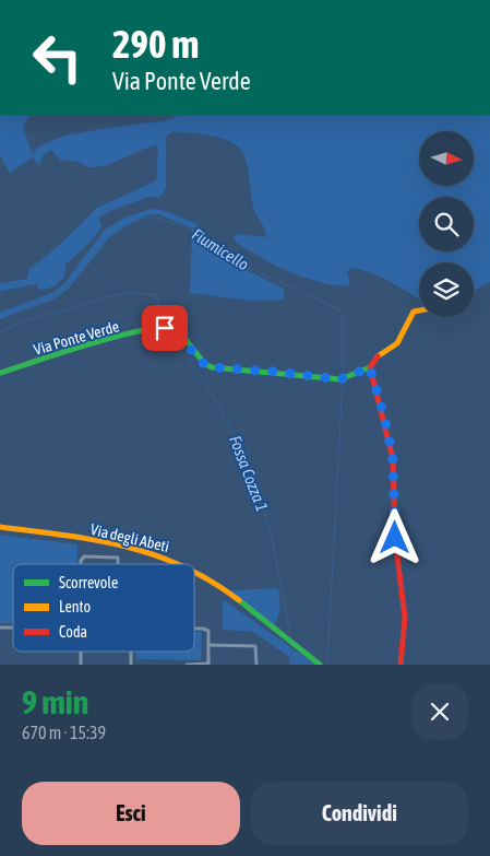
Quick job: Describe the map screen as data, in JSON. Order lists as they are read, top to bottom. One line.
{"streets":{"street":["Via Ponte Verde","Via degli Abeti"]},"water":["Fiumicello","Fossa Cozza 1"],"legend":["Scorrevole","Lento","Coda"],"north":"right","page":{"turn":["290 m","Via Ponte Verde"],"heading":["9 min","670 m · 15:39"],"buttons":["Esci","Condividi"]}}
